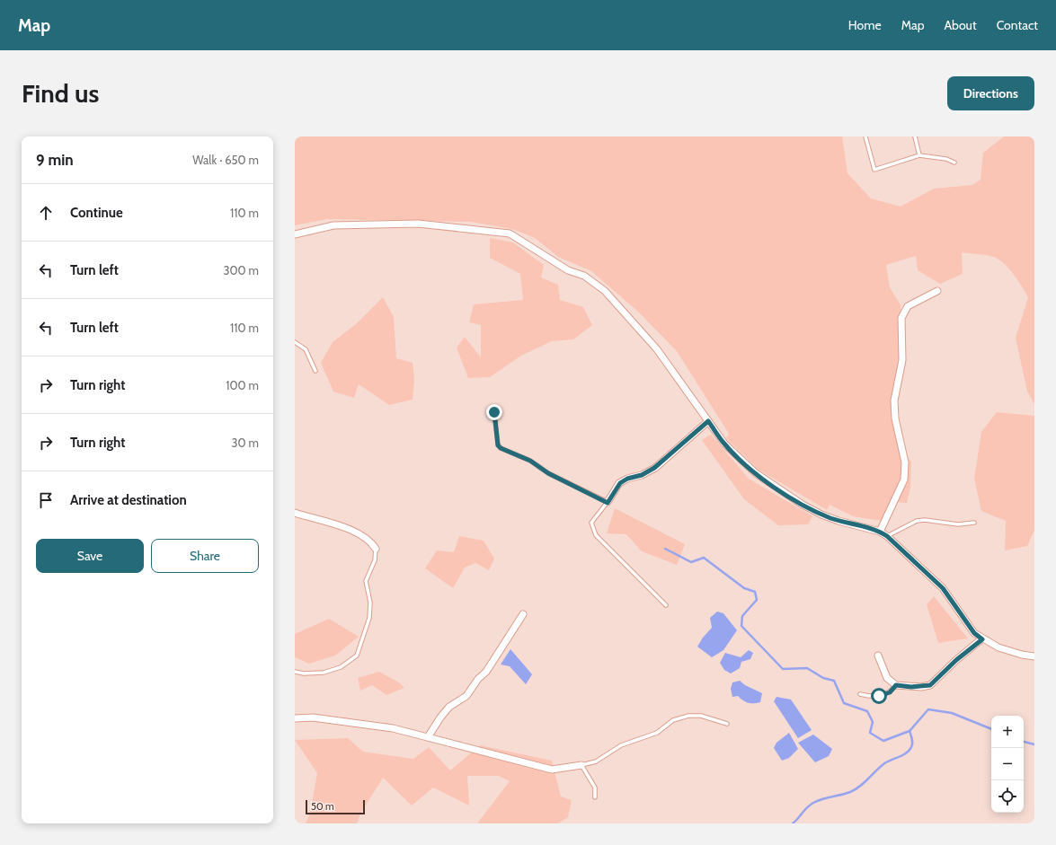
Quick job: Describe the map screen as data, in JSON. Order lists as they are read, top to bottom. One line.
{"scale_bar":"50 m","page":{"header":"Map","nav":["Home","Map","About","Contact"],"buttons":["Directions",["Save","Share"]],"title":"Find us","heading":["9 min","Walk · 650 m"],"list":[["Continue","110 m"],["Turn left","300 m"],["Turn left","110 m"],["Turn right","100 m"],["Turn right","30 m"],"Arrive at destination"],"map_buttons":["+","−"],"scale":"50 m"}}
